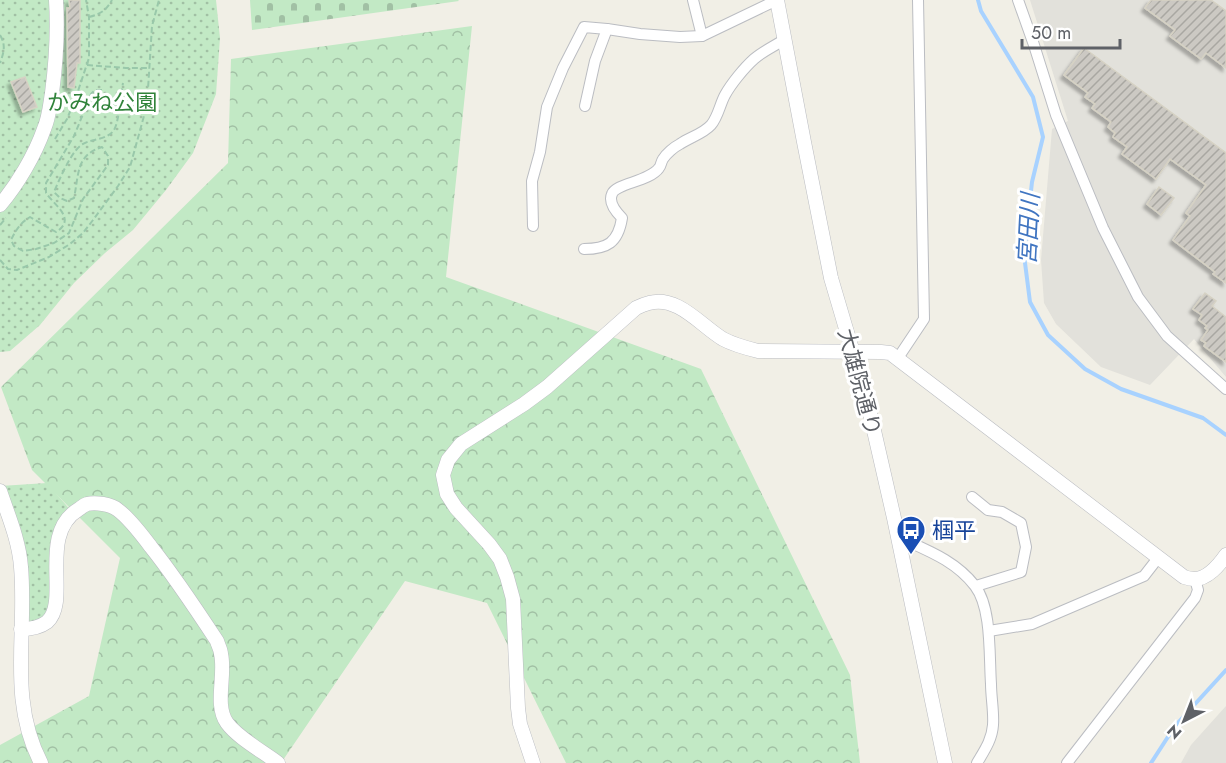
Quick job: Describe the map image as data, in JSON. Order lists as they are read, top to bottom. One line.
{"streets":{"street":["大雄院通り"]},"water":["宮田川"],"parks":["かみね公園"],"places":{"bus stop":["椢平"]},"scale_bar":"50 m","north":"bottom left"}
